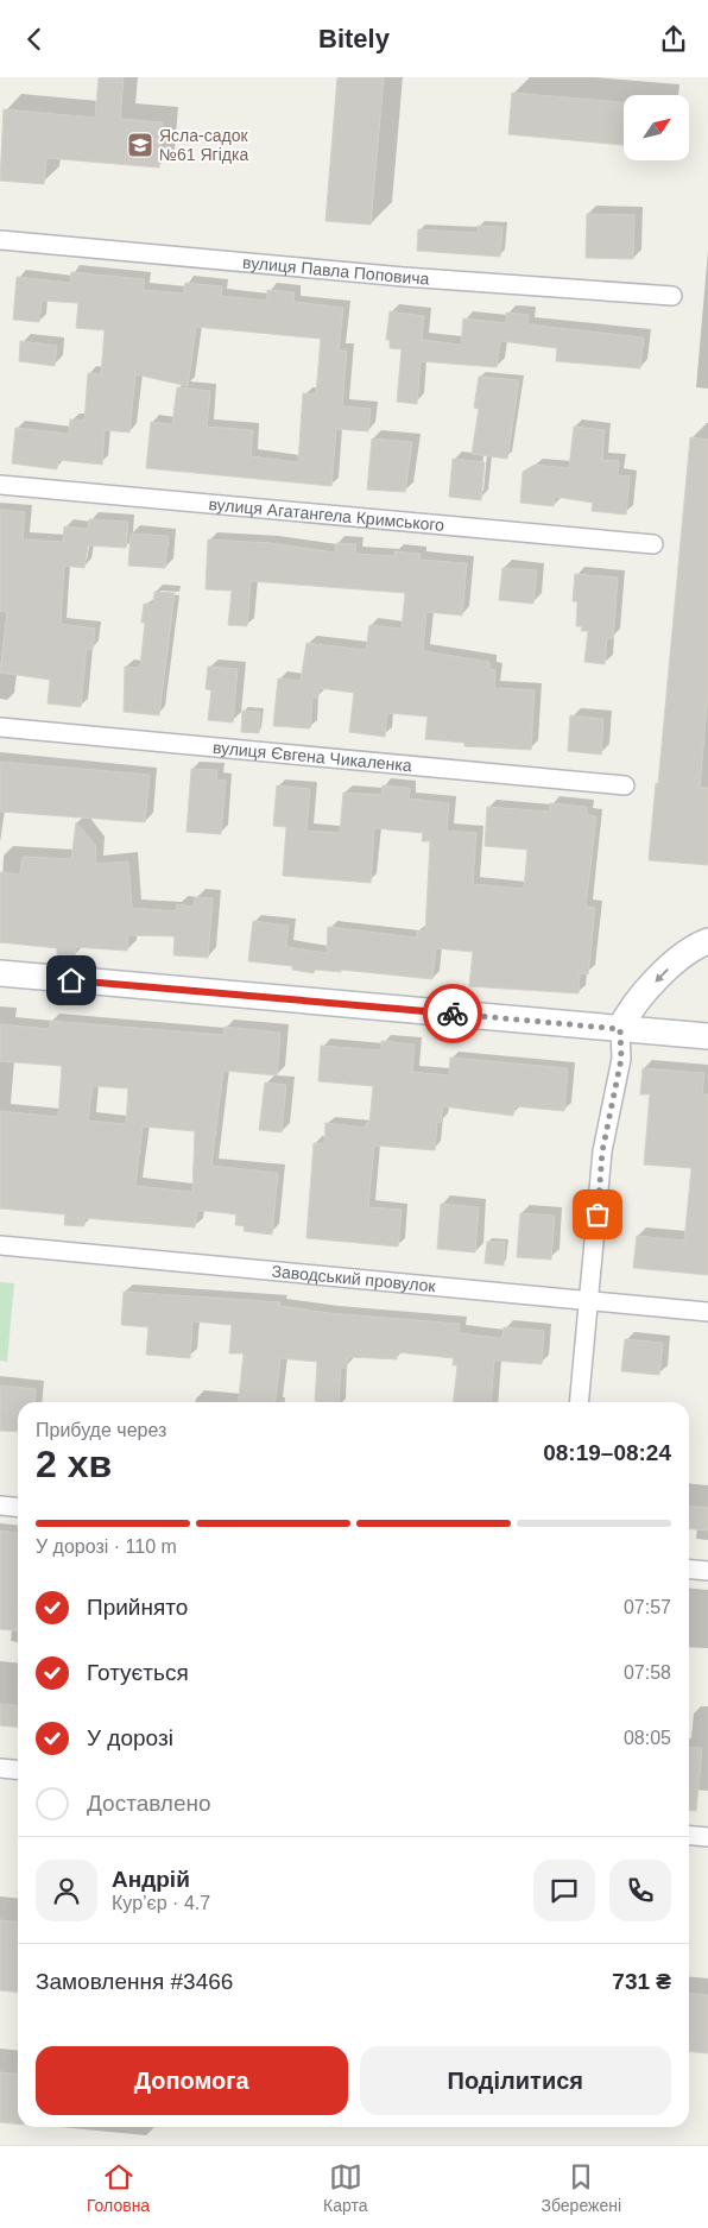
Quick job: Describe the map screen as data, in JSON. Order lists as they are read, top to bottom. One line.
{"streets":{"street":["вулиця Павла Поповича","вулиця Агатангела Кримського","вулиця Євгена Чикаленка","Заводський провулок"]},"places":{"school or university":["Ясла-садок №61 Ягідка"]},"north":"top right","page":{"header":"Bitely","heading":["2 хв","Прибуде через","08:19–08:24"],"panel":["Андрій","Кур’єр · 4.7","Замовлення #3466","731 ₴"],"bar":"У дорозі · 110 m","list":[["Прийнято","07:57"],["Готується","07:58"],["У дорозі","08:05"],"Доставлено"],"buttons":["Допомога","Поділитися"],"tabs":["Головна","Карта","Збережені"]}}
